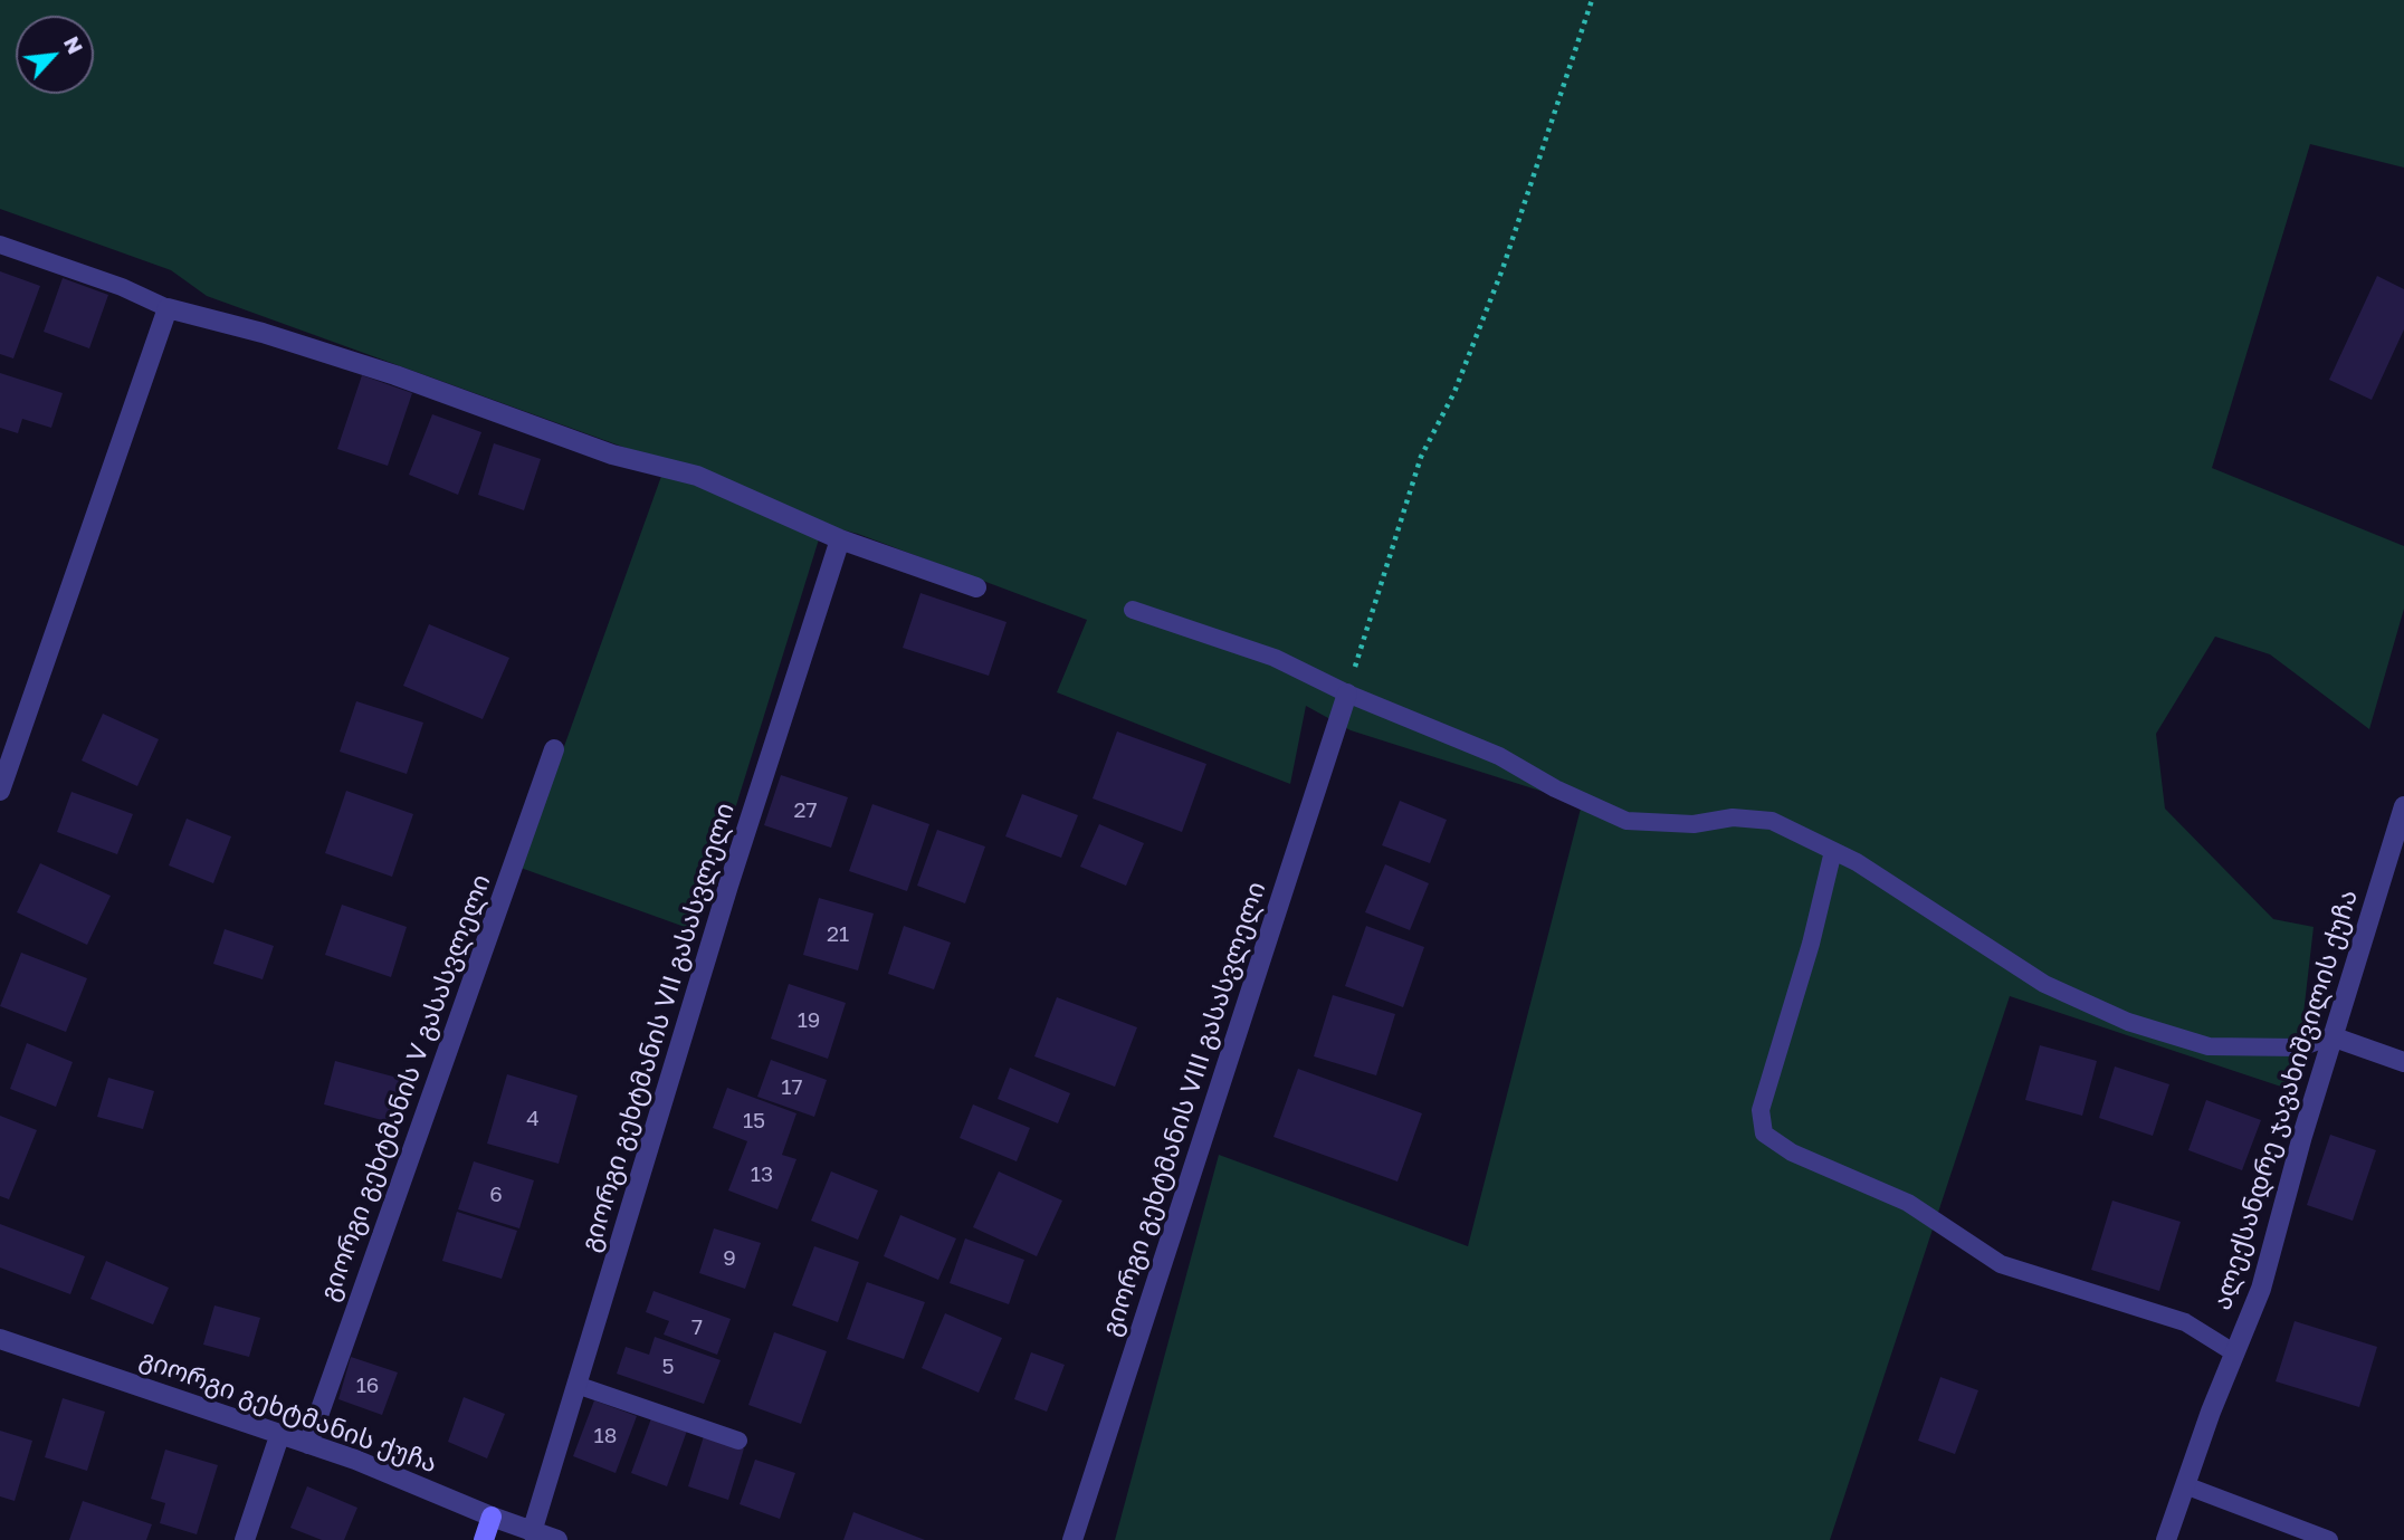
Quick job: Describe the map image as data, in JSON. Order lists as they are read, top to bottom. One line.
{"streets":{"street":["გიორგი გეხტმანის VII გასასვლელი","გიორგი გეხტმანის V გასასვლელი","ალექსანდრე ჯავახიშვილის ქუჩა","გიორგი გეხტმანის VIII გასასვლელი","გიორგი გეხტმანის ქუჩა"]},"crossings":[["გიორგი გეხტმანის VII გასასვლელი","გიორგი გეხტმანის ქუჩა"],["გიორგი გეხტმანის V გასასვლელი","გიორგი გეხტმანის ქუჩა"]],"house_numbers":["27","21","19","17","4","15","13","6","9","7","5","16","18"],"north":"top right"}
